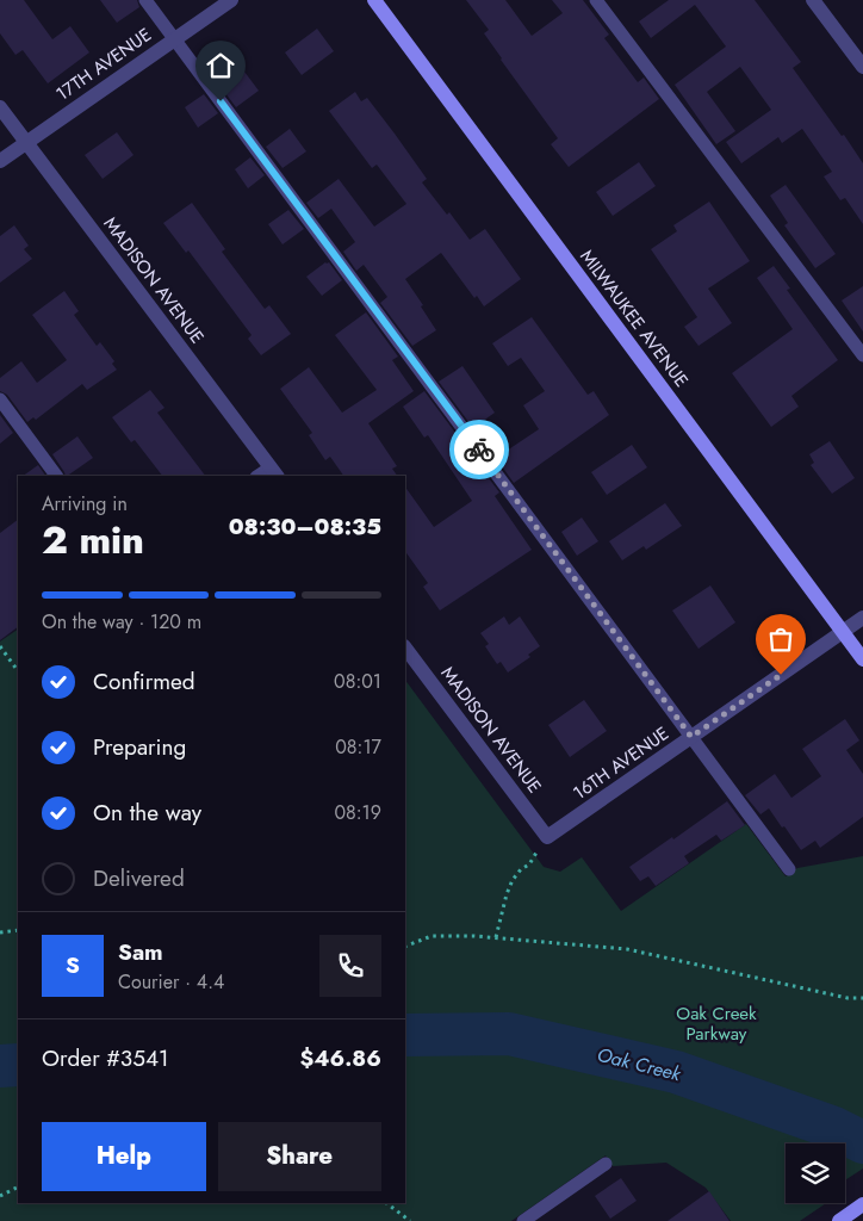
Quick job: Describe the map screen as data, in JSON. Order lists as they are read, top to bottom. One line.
{"streets":{"street":["17TH AVENUE","MADISON AVENUE","MILWAUKEE AVENUE","16TH AVENUE"]},"crossings":[["17TH AVENUE","MADISON AVENUE"],["MADISON AVENUE","16TH AVENUE"],["MILWAUKEE AVENUE","16TH AVENUE"]],"water":["Oak Creek"],"parks":["Oak Creek Parkway"],"page":{"heading":["2 min","Arriving in","08:30–08:35"],"panel":["Sam","Courier · 4.4","Order #3541","$46.86"],"bar":"On the way · 120 m","list":[["Confirmed","08:01"],["Preparing","08:17"],["On the way","08:19"],"Delivered"],"round":"S","buttons":["Help","Share"]}}
